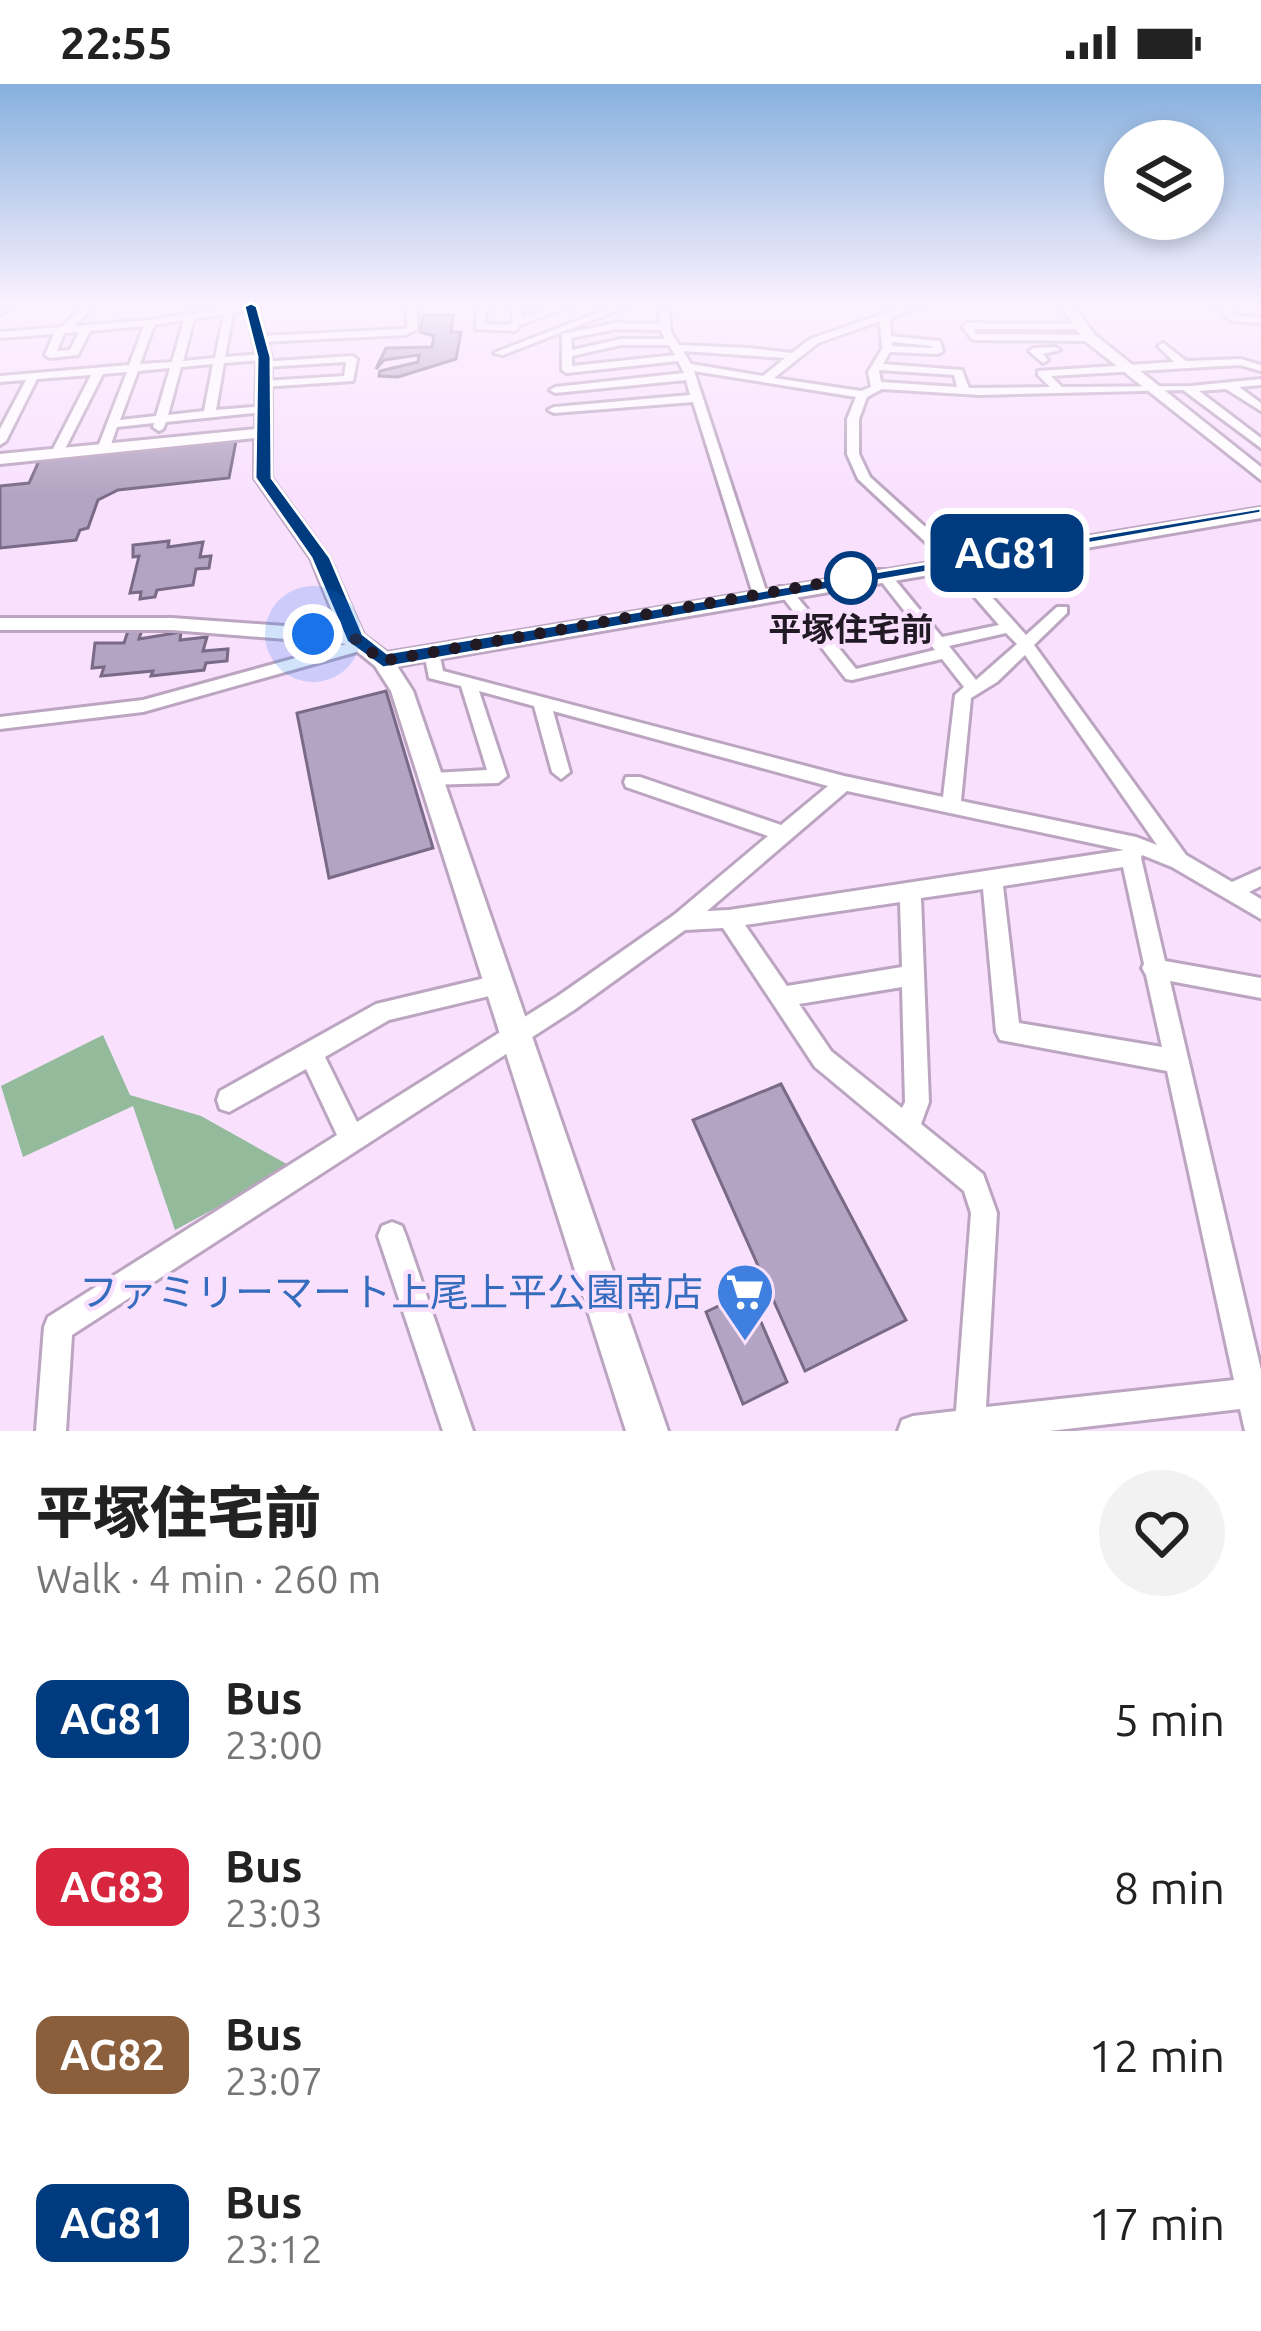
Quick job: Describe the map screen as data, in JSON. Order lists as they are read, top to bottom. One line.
{"places":{"other":["平塚住宅前"],"supermarket":["ファミリーマート上尾上平公園南店"]},"lines":["bus line AG81"],"page":{"status":"22:55","on_map":"AG81","heading":["平塚住宅前","Walk · 4 min · 260 m"],"list":[{"mark":"AG81","name":"Bus","note":"23:00","value":"5 min"},{"mark":"AG83","name":"Bus","note":"23:03","value":"8 min"},{"mark":"AG82","name":"Bus","note":"23:07","value":"12 min"},{"mark":"AG81","name":"Bus","note":"23:12","value":"17 min"}]}}
